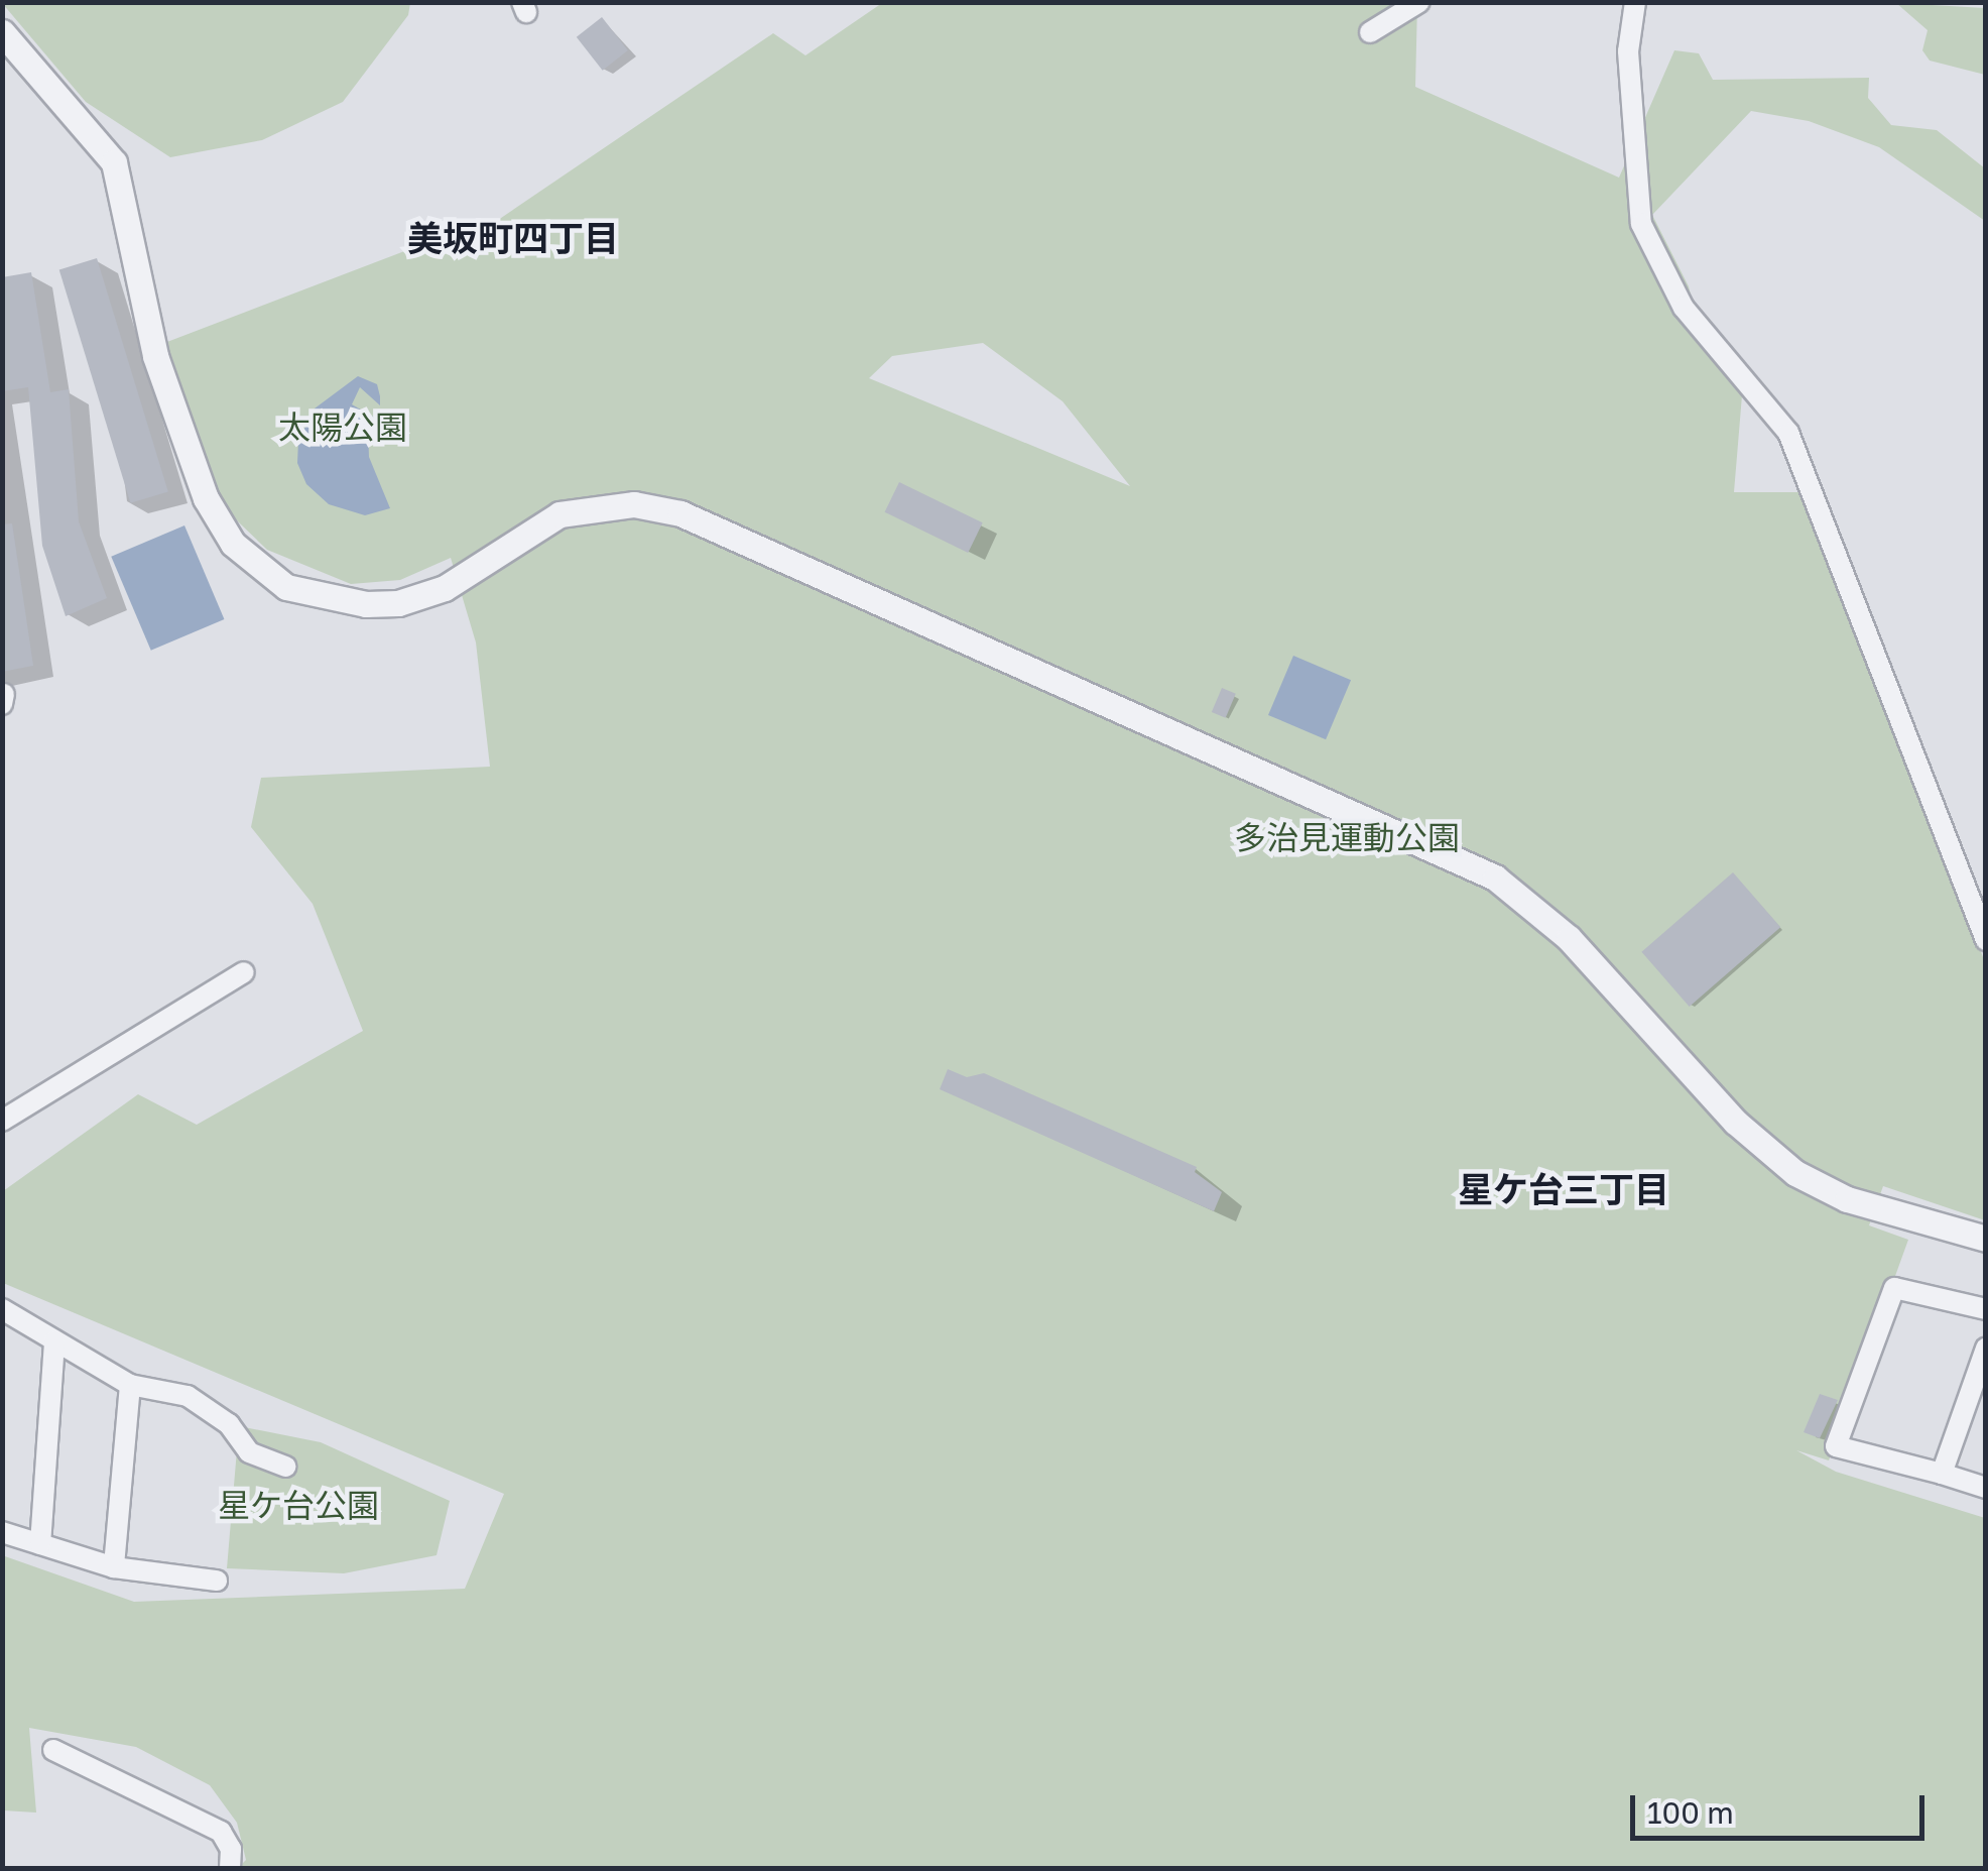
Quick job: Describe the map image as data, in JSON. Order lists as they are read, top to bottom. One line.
{"districts":["美坂町四丁目","星ケ台三丁目"],"parks":["太陽公園","多治見運動公園","星ケ台公園"],"scale_bar":"100 m"}
